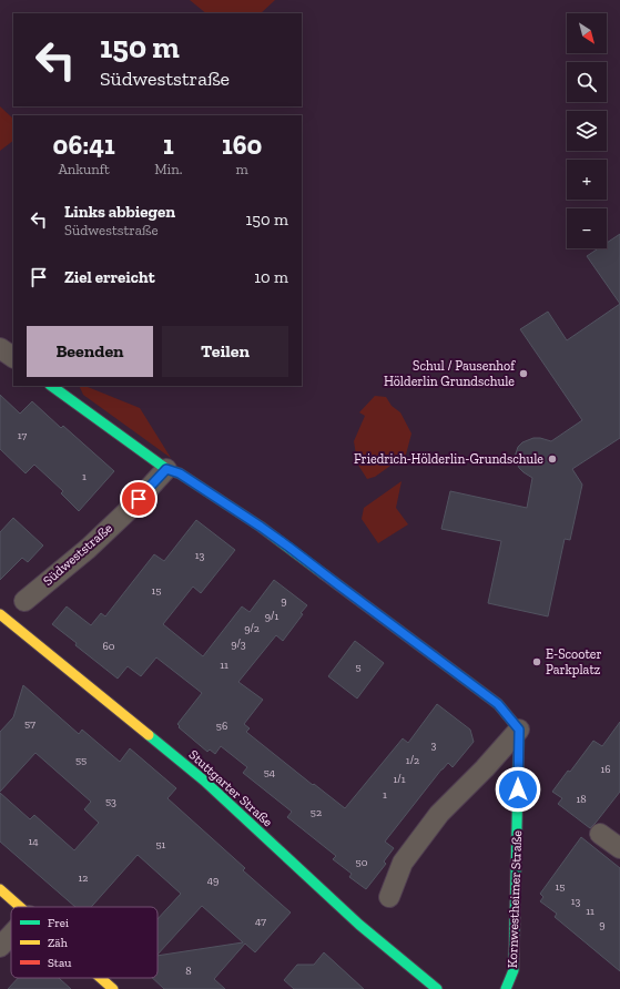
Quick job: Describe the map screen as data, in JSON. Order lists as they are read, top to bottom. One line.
{"streets":{"street":["Südweststraße","Stuttgarter Straße","Kornwestheimer Straße"]},"places":["Schul / Pausenhof Hölderlin Grundschule","Friedrich-Hölderlin-Grundschule","E-Scooter Parkplatz"],"house_numbers":["17","1","13","15","9","9/1","9/2","9/3","60","11","5","57","56","3","55","1/2","16","54","1/1","1","18","53","52","14","51","50","12","49","15","13","11","47","9","8"],"legend":["Frei","Zäh","Stau"],"north":"bottom right","page":{"map_buttons":["+","−"],"turn":["150 m","Südweststraße"],"eta":["06:41","Ankunft","1","Min.","160","m"],"list":[{"name":"Links abbiegen","note":"Südweststraße","value":"150 m"},{"name":"Ziel erreicht","value":"10 m"}],"buttons":["Beenden","Teilen"]}}
